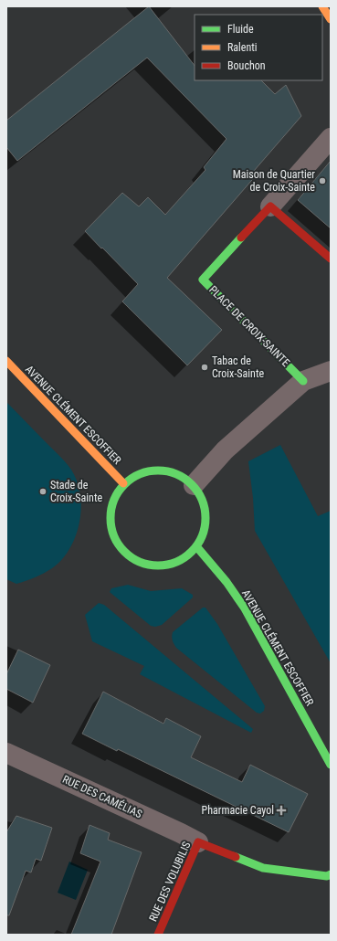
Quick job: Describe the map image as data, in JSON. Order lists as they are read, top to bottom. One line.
{"streets":{"main road":["PLACE DE CROIX-SAINTE","AVENUE CLÉMENT ESCOFFIER","RUE DES VOLUBILIS"],"street":["RUE DES CAMÉLIAS"]},"crossings":[["RUE DES CAMÉLIAS","RUE DES VOLUBILIS"]],"places":{"other":["Maison de Quartier de Croix-Sainte","Tabac de Croix-Sainte","Stade de Croix-Sainte"],"health":["Pharmacie Cayol"]},"legend":["Fluide","Ralenti","Bouchon"]}
